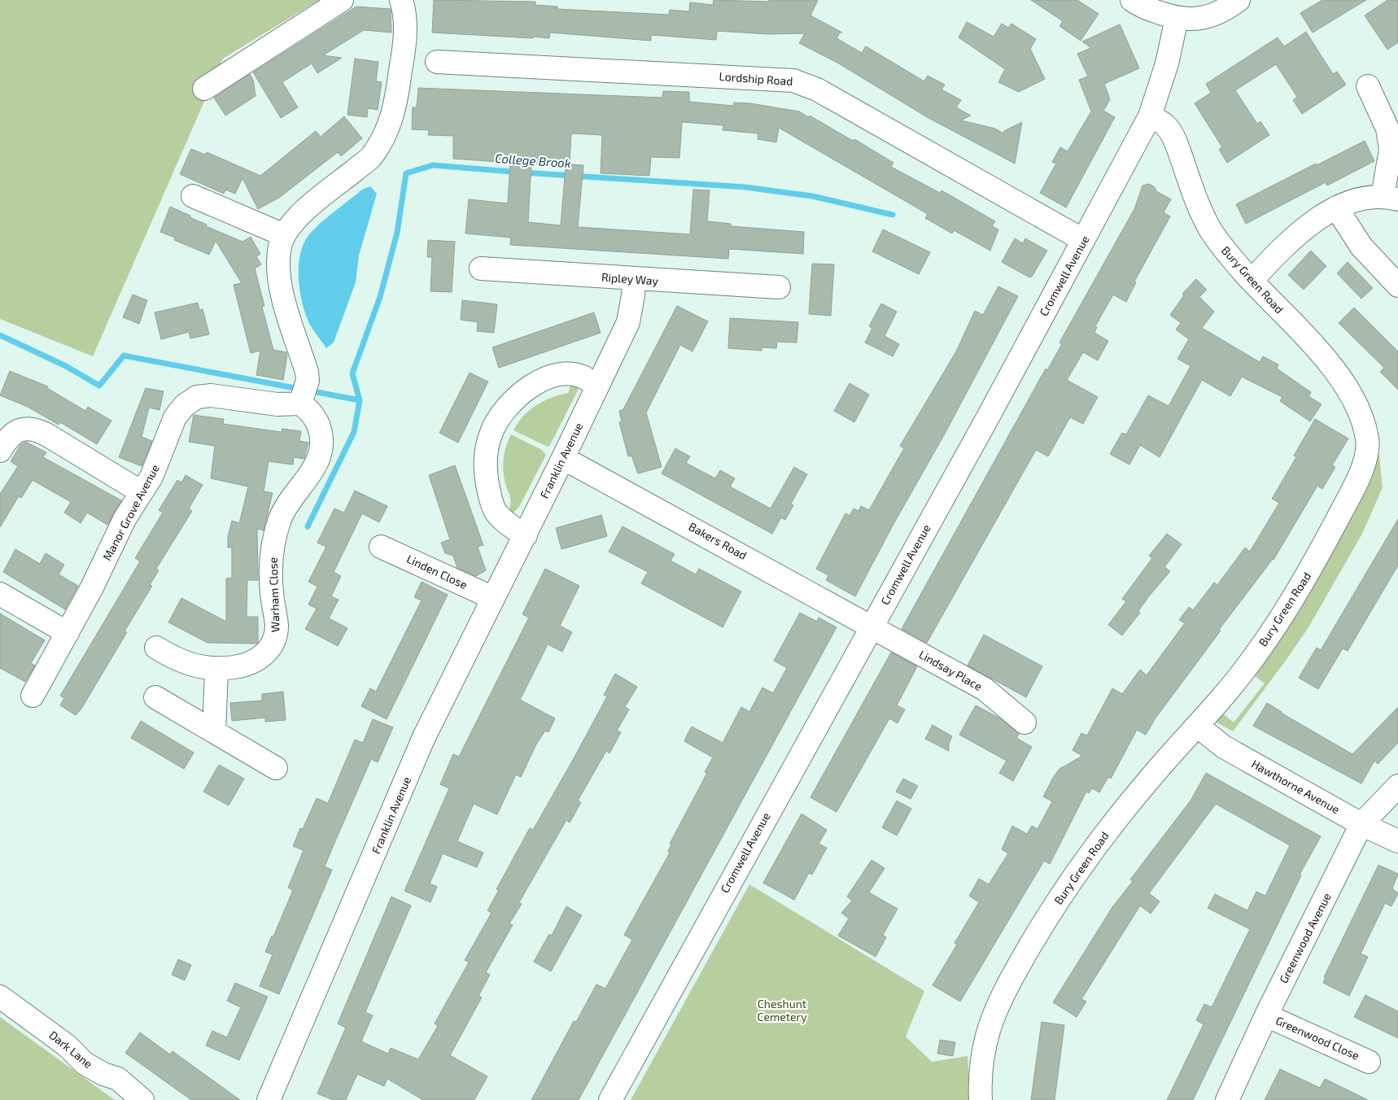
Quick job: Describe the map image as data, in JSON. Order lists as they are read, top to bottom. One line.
{"streets":{"street":["Lordship Road","Cromwell Avenue","Ripley Way","Bury Green Road","Franklin Avenue","Manor Grove Avenue","Bakers Road","Linden Close","Warham Close","Lindsay Place","Hawthorne Avenue","Greenwood Avenue","Greenwood Close","Dark Lane"]},"crossings":[["Lordship Road","Cromwell Avenue"],["Cromwell Avenue","Bury Green Road"],["Cromwell Avenue","Bakers Road"],["Cromwell Avenue","Lindsay Place"],["Ripley Way","Franklin Avenue"],["Bury Green Road","Hawthorne Avenue"],["Franklin Avenue","Bakers Road"],["Franklin Avenue","Linden Close"],["Manor Grove Avenue","Warham Close"],["Bakers Road","Lindsay Place"],["Hawthorne Avenue","Greenwood Avenue"],["Greenwood Avenue","Greenwood Close"]],"water":["College Brook"],"parks":["Cheshunt Cemetery"]}
